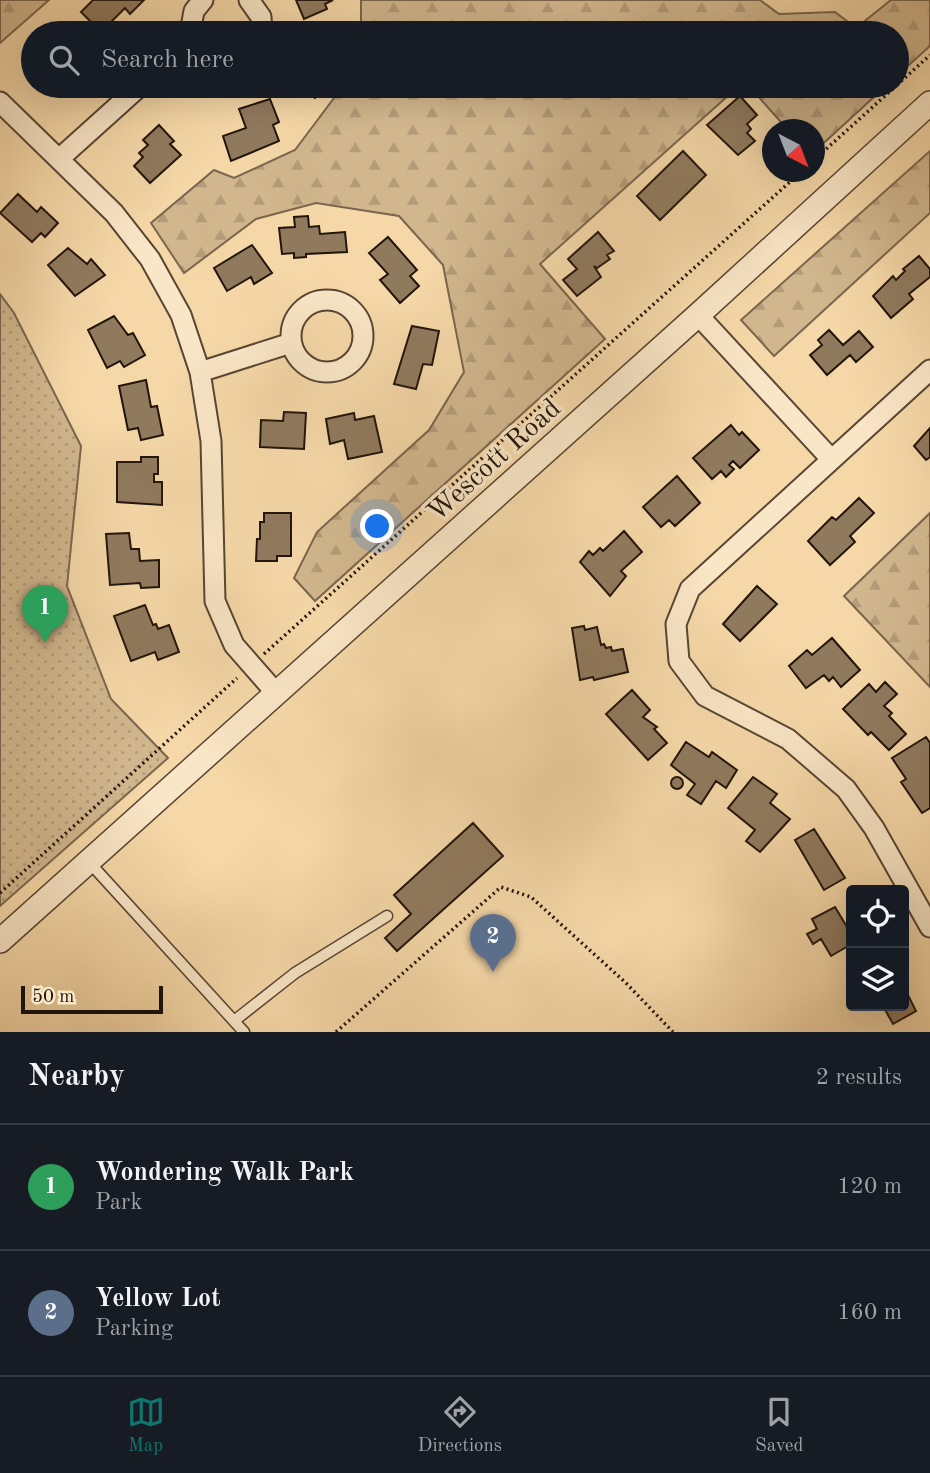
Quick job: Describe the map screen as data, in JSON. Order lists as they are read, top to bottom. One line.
{"streets":{"street":["Wescott Road"]},"scale_bar":"50 m","north":"bottom right","page":{"search":"Search here","pins":["1","2"],"scale":"50 m","heading":["Nearby","2 results"],"list":[{"mark":"1","name":"Wondering Walk Park","note":"Park","value":"120 m"},{"mark":"2","name":"Yellow Lot","note":"Parking","value":"160 m"}],"nav":["Map","Directions","Saved"]}}
